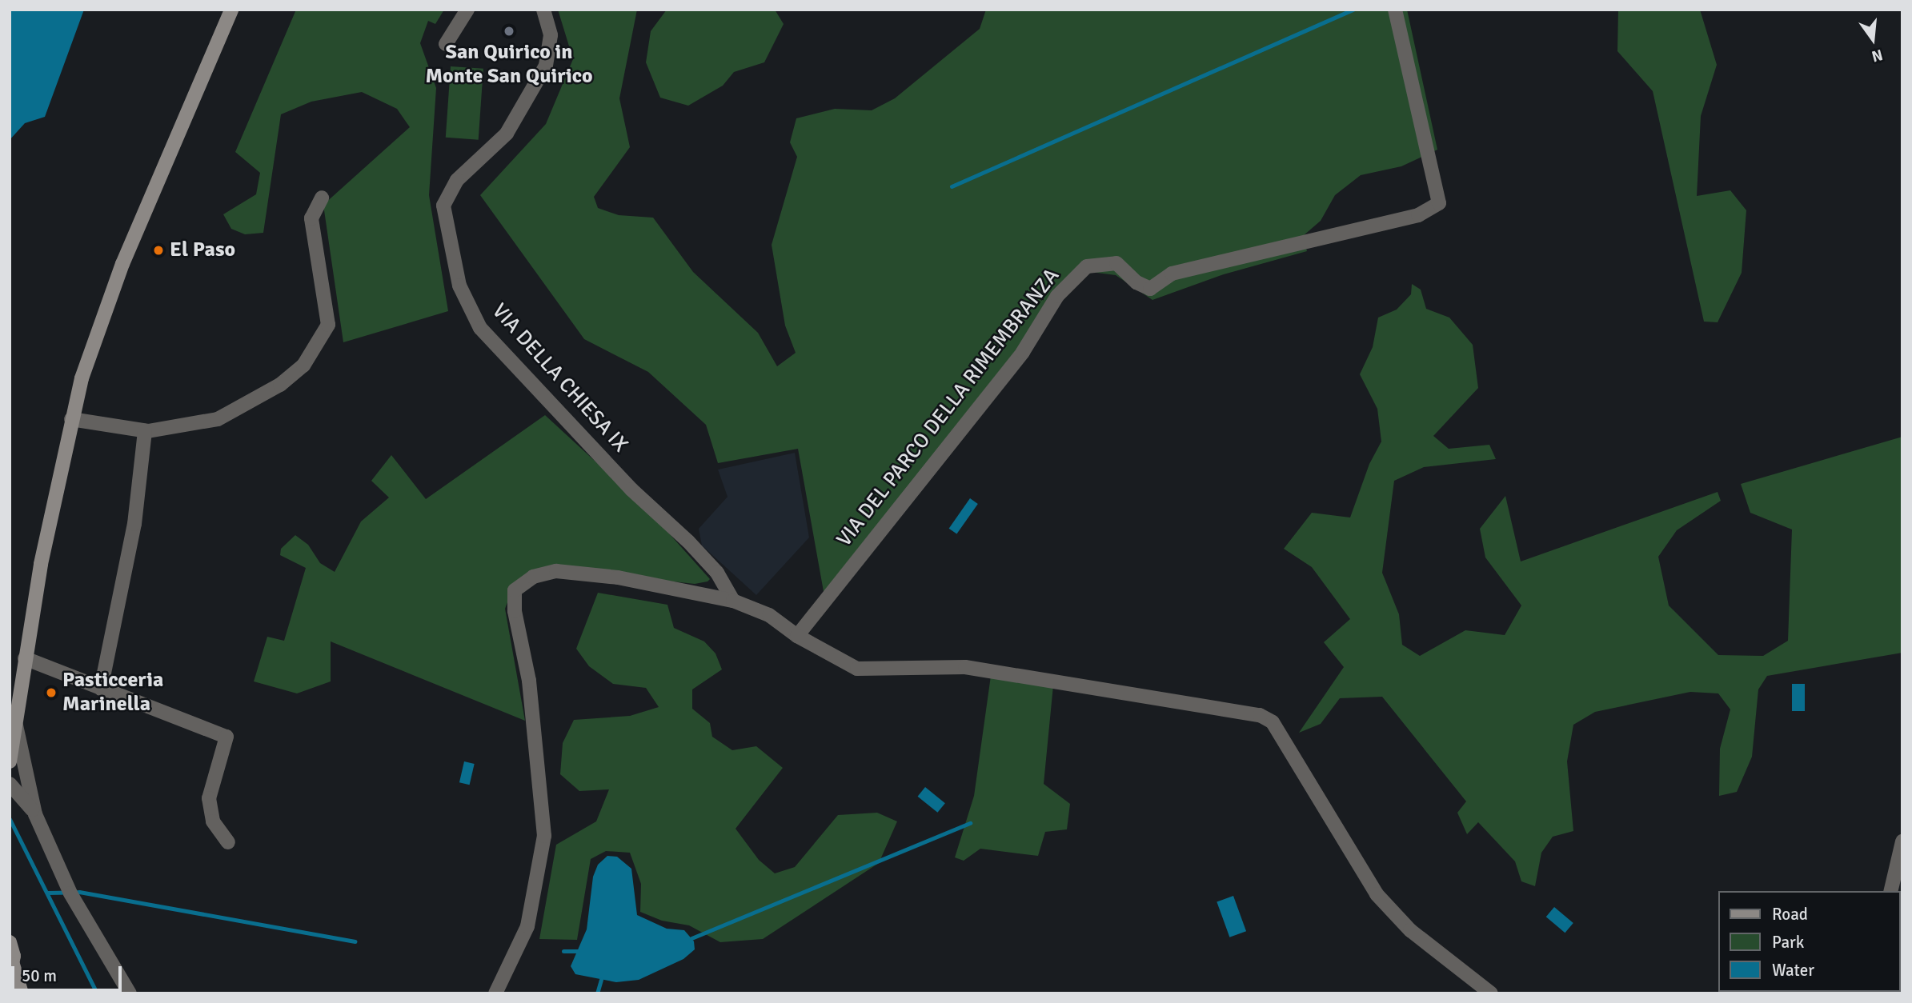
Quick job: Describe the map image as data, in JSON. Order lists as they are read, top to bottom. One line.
{"streets":{"street":["VIA DELLA CHIESA IX","VIA DEL PARCO DELLA RIMEMBRANZA"]},"places":["San Quirico in Monte San Quirico","El Paso","Pasticceria Marinella"],"legend":["Road","Park","Water"],"scale_bar":"50 m","north":"bottom"}
